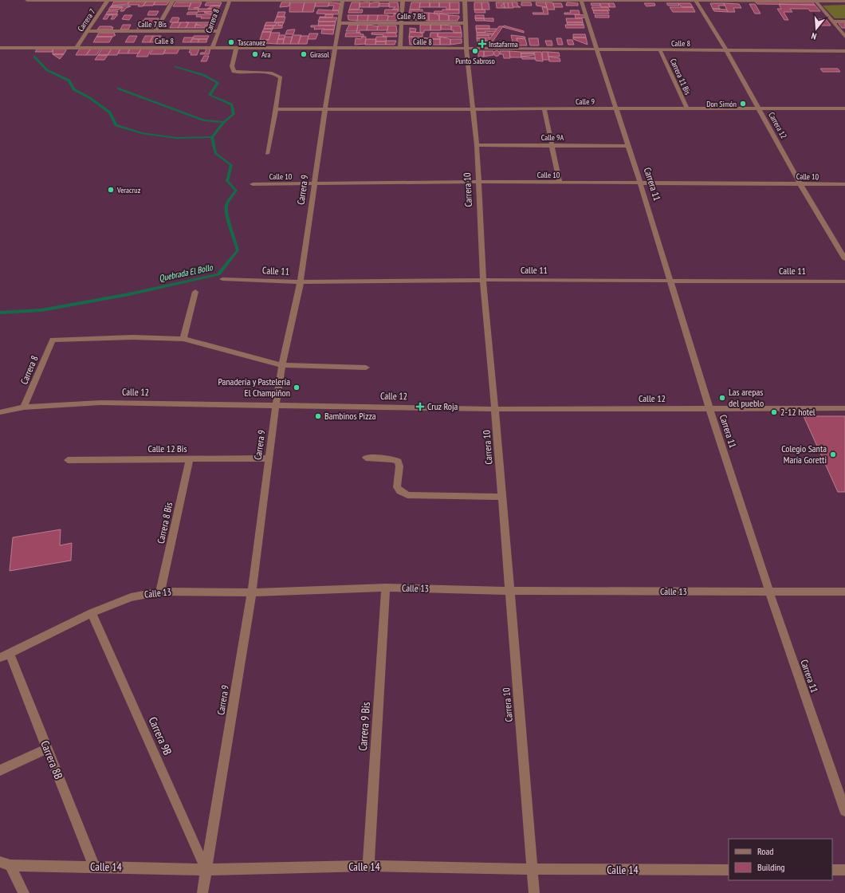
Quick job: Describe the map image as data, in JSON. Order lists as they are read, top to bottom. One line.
{"streets":{"street":["Calle 7 Bis","Carrera 7","Carrera 8","Calle 8","Carrera 11 Bis","Calle 9","Carrera 12","Calle 9A","Calle 10","Carrera 11","Carrera 9","Carrera 10","Calle 11","Calle 12","Calle 12 Bis","Carrera 8 Bis","Calle 13","Carrera 9 Bis","Carrera 9B","Carrera 8B","Calle 14"]},"crossings":[["Calle 7 Bis","Carrera 7"],["Calle 7 Bis","Carrera 8"],["Calle 7 Bis","Carrera 9"],["Calle 7 Bis","Carrera 10"],["Carrera 7","Calle 8"],["Carrera 8","Calle 8"],["Carrera 8","Calle 12"],["Calle 8","Carrera 11 Bis"],["Calle 8","Carrera 12"],["Calle 8","Carrera 11"],["Calle 8","Carrera 9"],["Calle 8","Carrera 10"],["Carrera 11 Bis","Calle 9"],["Calle 9","Carrera 12"],["Calle 9","Carrera 11"],["Calle 9","Carrera 9"],["Calle 9","Carrera 10"],["Carrera 12","Calle 10"],["Calle 9A","Carrera 11"],["Calle 9A","Carrera 10"],["Calle 10","Carrera 11"],["Calle 10","Carrera 9"],["Calle 10","Carrera 10"],["Carrera 11","Calle 11"],["Carrera 11","Calle 12"],["Carrera 11","Calle 13"],["Carrera 9","Calle 11"],["Carrera 9","Calle 12"],["Carrera 9","Calle 12 Bis"],["Carrera 9","Calle 13"],["Carrera 9","Carrera 9B"],["Carrera 9","Calle 14"],["Carrera 10","Calle 11"],["Carrera 10","Calle 12"],["Carrera 10","Calle 13"],["Carrera 10","Calle 14"],["Calle 12 Bis","Carrera 8 Bis"],["Carrera 8 Bis","Calle 13"],["Calle 13","Carrera 9 Bis"],["Calle 13","Carrera 9B"],["Calle 13","Carrera 8B"],["Carrera 9 Bis","Calle 14"],["Carrera 9B","Calle 14"],["Carrera 8B","Calle 14"]],"water":["Quebrada El Bollo"],"places":{"other":["Tascanuez","Punto Sabroso","Ara","Girasol","Don Simón","Veracruz","Panadería y Pastelería El Champiñon","Las arepas del pueblo","2-12 hotel","Bambinos Pizza","Colegio Santa María Goretti"],"health":["Instafarma","Cruz Roja"]},"legend":["Road","Building"],"north":"bottom"}
